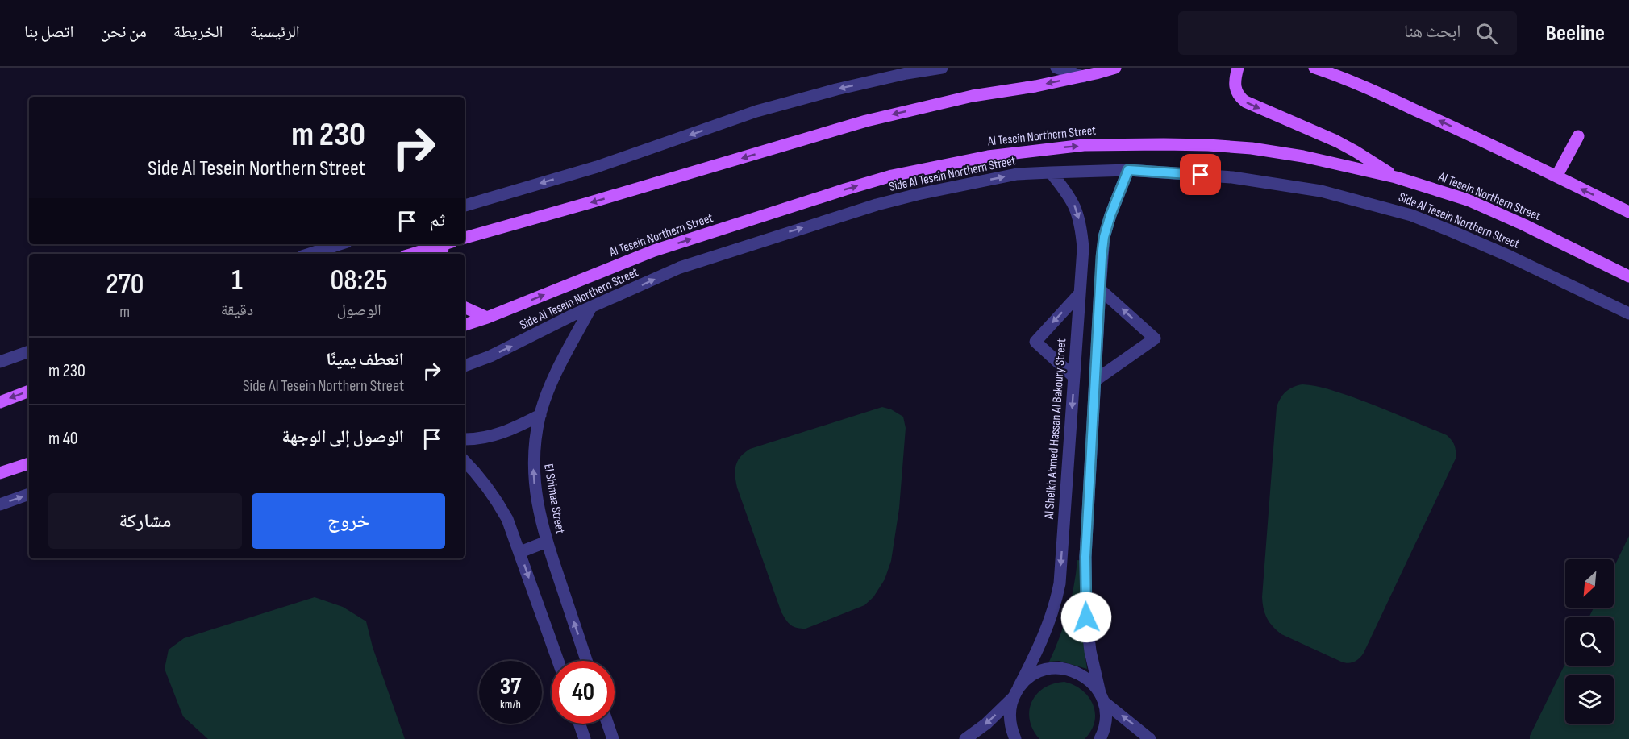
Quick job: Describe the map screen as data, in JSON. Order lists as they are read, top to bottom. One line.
{"streets":{"main road":["Al Tesein Northern Street"],"street":["Side Al Tesein Northern Street","Al Sheikh Ahmed Hassan Al Bakoury Street","El Shimaa Street"]},"crossings":[["Side Al Tesein Northern Street","Al Sheikh Ahmed Hassan Al Bakoury Street"],["Side Al Tesein Northern Street","El Shimaa Street"]],"one_way":["Side Al Tesein Northern Street"],"north":"bottom left","page":{"header":"Beeline","search":"ابحث هنا","nav":["الرئيسية","الخريطة","من نحن","اتصل بنا"],"turn":["230 m","Side Al Tesein Northern Street"],"then":"ثم","eta":["08:25","الوصول","1","دقيقة","270","m"],"list":[{"name":"انعطف يمينًا","note":"Side Al Tesein Northern Street","value":"230 m"},{"name":"الوصول إلى الوجهة","value":"40 m"}],"buttons":["خروج","مشاركة"],"speed":"37 km/h","limit":"40"}}
